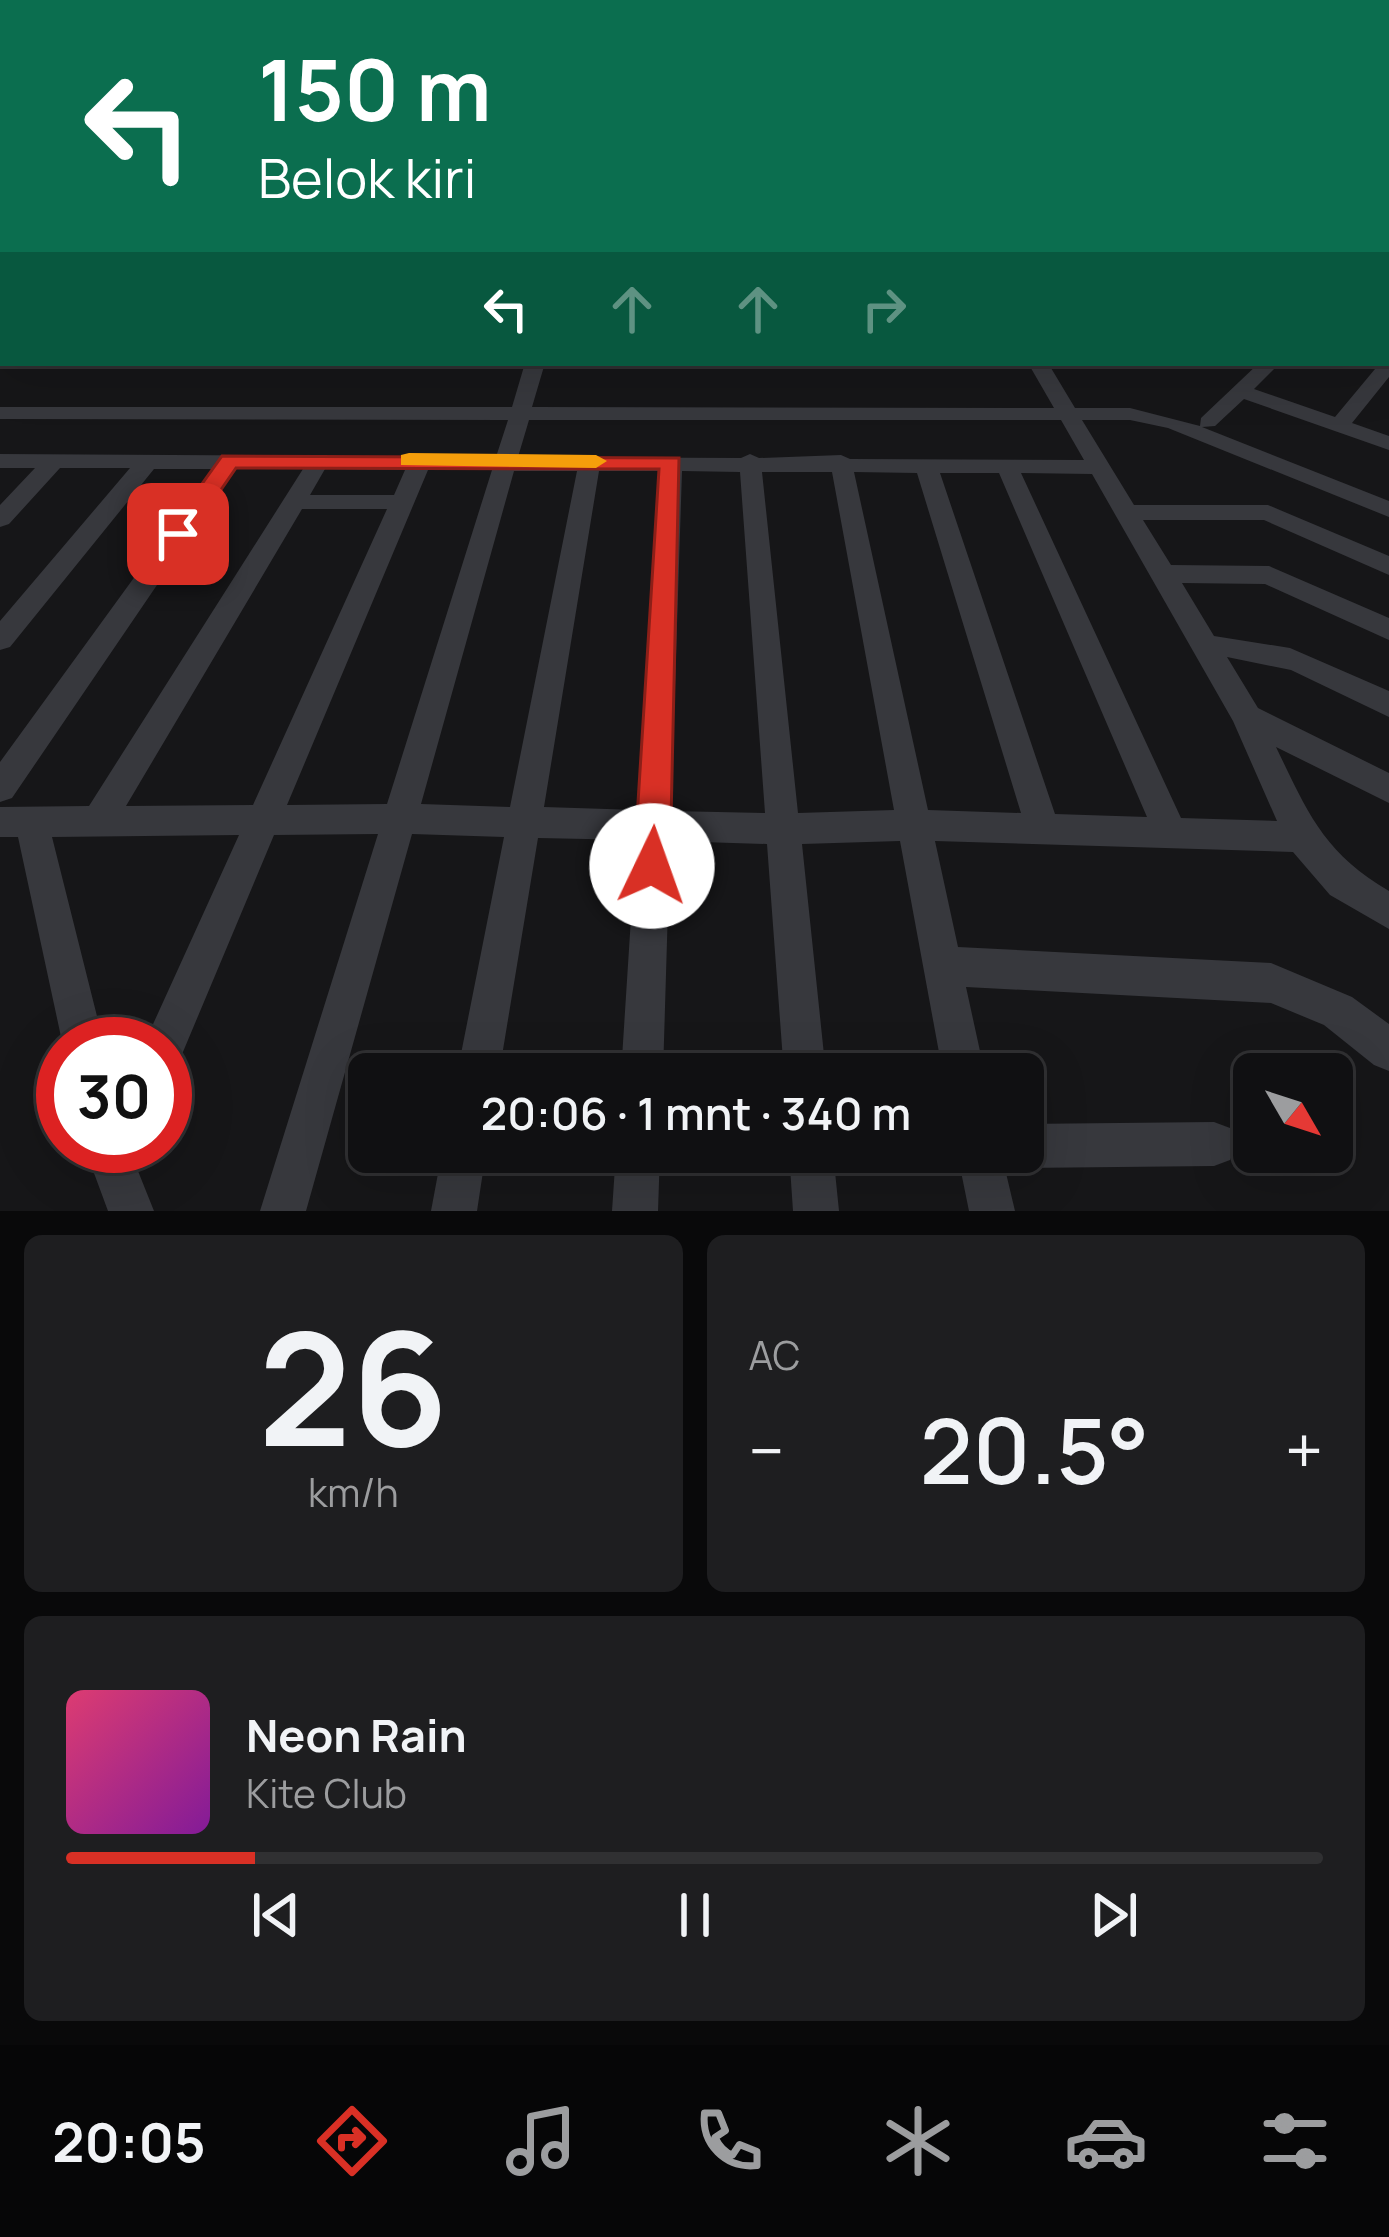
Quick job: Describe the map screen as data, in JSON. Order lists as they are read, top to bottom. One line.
{"north":"bottom right","page":{"turn":["150 m","Belok kiri"],"limit":"30","trip":"20:06 · 1 mnt · 340 m","tile":[["26","km/h"],"AC"],"heat":["−","20.5°","+"],"song":["Neon Rain","Kite Club"],"tabs":"20:05"}}
